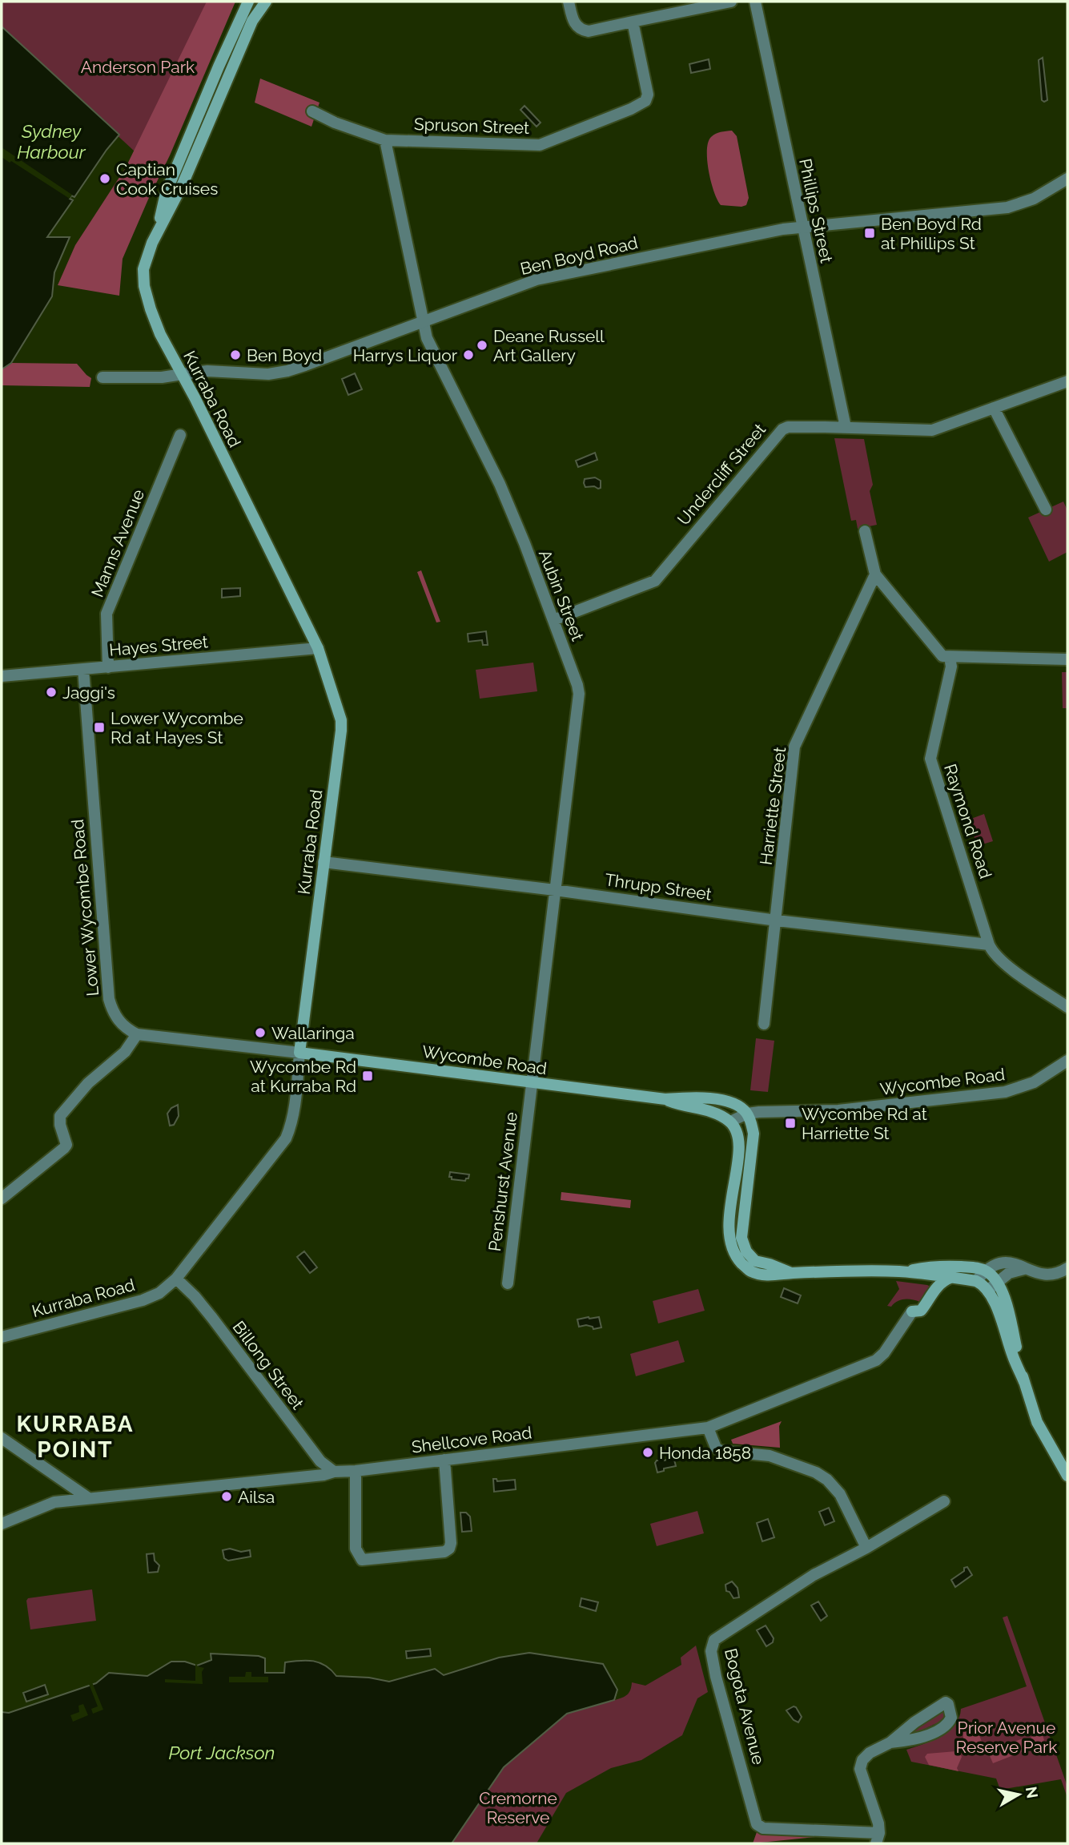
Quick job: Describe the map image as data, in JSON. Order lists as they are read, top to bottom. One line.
{"streets":{"main road":["Kurraba Road","Wycombe Road"],"street":["Spruson Street","Phillips Street","Ben Boyd Road","Undercliff Street","Manns Avenue","Aubin Street","Hayes Street","Harriette Street","Raymond Road","Thrupp Street","Lower Wycombe Road","Penshurst Avenue","Billong Street","Shellcove Road","Bogota Avenue"]},"crossings":[["Spruson Street","Aubin Street"],["Phillips Street","Ben Boyd Road"],["Phillips Street","Undercliff Street"],["Ben Boyd Road","Kurraba Road"],["Ben Boyd Road","Aubin Street"],["Kurraba Road","Hayes Street"],["Kurraba Road","Thrupp Street"],["Kurraba Road","Wycombe Road"],["Kurraba Road","Billong Street"],["Undercliff Street","Aubin Street"],["Manns Avenue","Hayes Street"],["Aubin Street","Thrupp Street"],["Aubin Street","Wycombe Road"],["Aubin Street","Penshurst Avenue"],["Hayes Street","Lower Wycombe Road"],["Harriette Street","Thrupp Street"],["Raymond Road","Thrupp Street"],["Wycombe Road","Penshurst Avenue"],["Billong Street","Shellcove Road"]],"districts":["KURRABA POINT"],"water":["Sydney Harbour","Port Jackson"],"parks":["Anderson Park","Prior Avenue Reserve Park","Cremorne Reserve"],"places":{"other":["Captian Cook Cruises","Deane Russell Art Gallery","Ben Boyd","Harrys Liquor","Jaggi's","Wallaringa","Honda 1858","Ailsa"],"transit":["Ben Boyd Rd at Phillips St","Lower Wycombe Rd at Hayes St","Wycombe Rd at Kurraba Rd","Wycombe Rd at Harriette St"]},"north":"right"}
